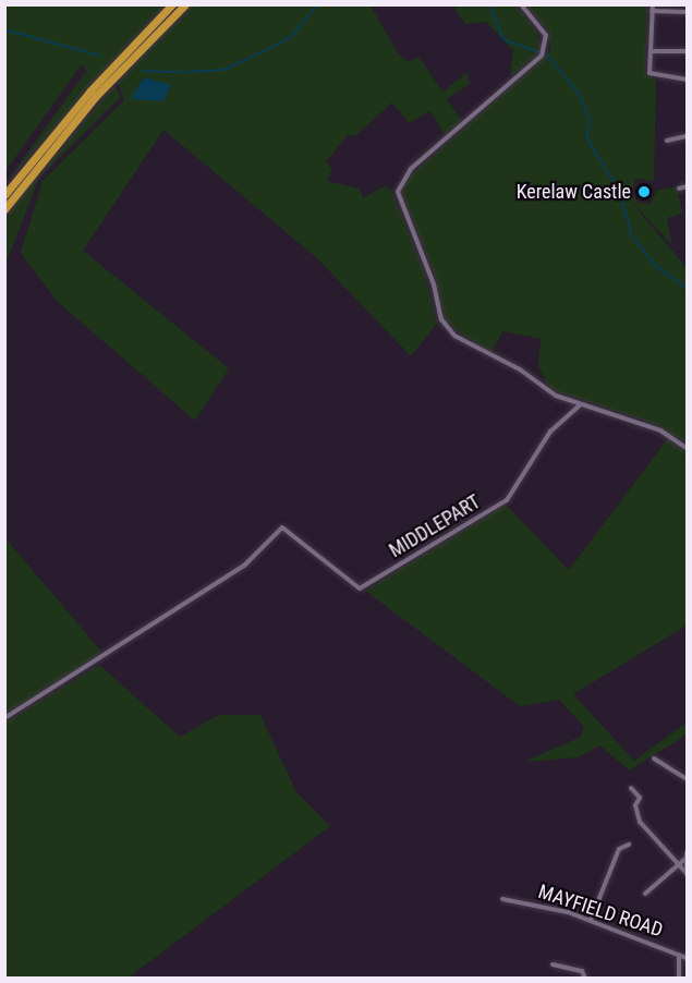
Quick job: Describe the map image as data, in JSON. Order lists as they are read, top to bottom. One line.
{"streets":{"street":["MIDDLEPART","MAYFIELD ROAD"]},"places":["Kerelaw Castle"]}
